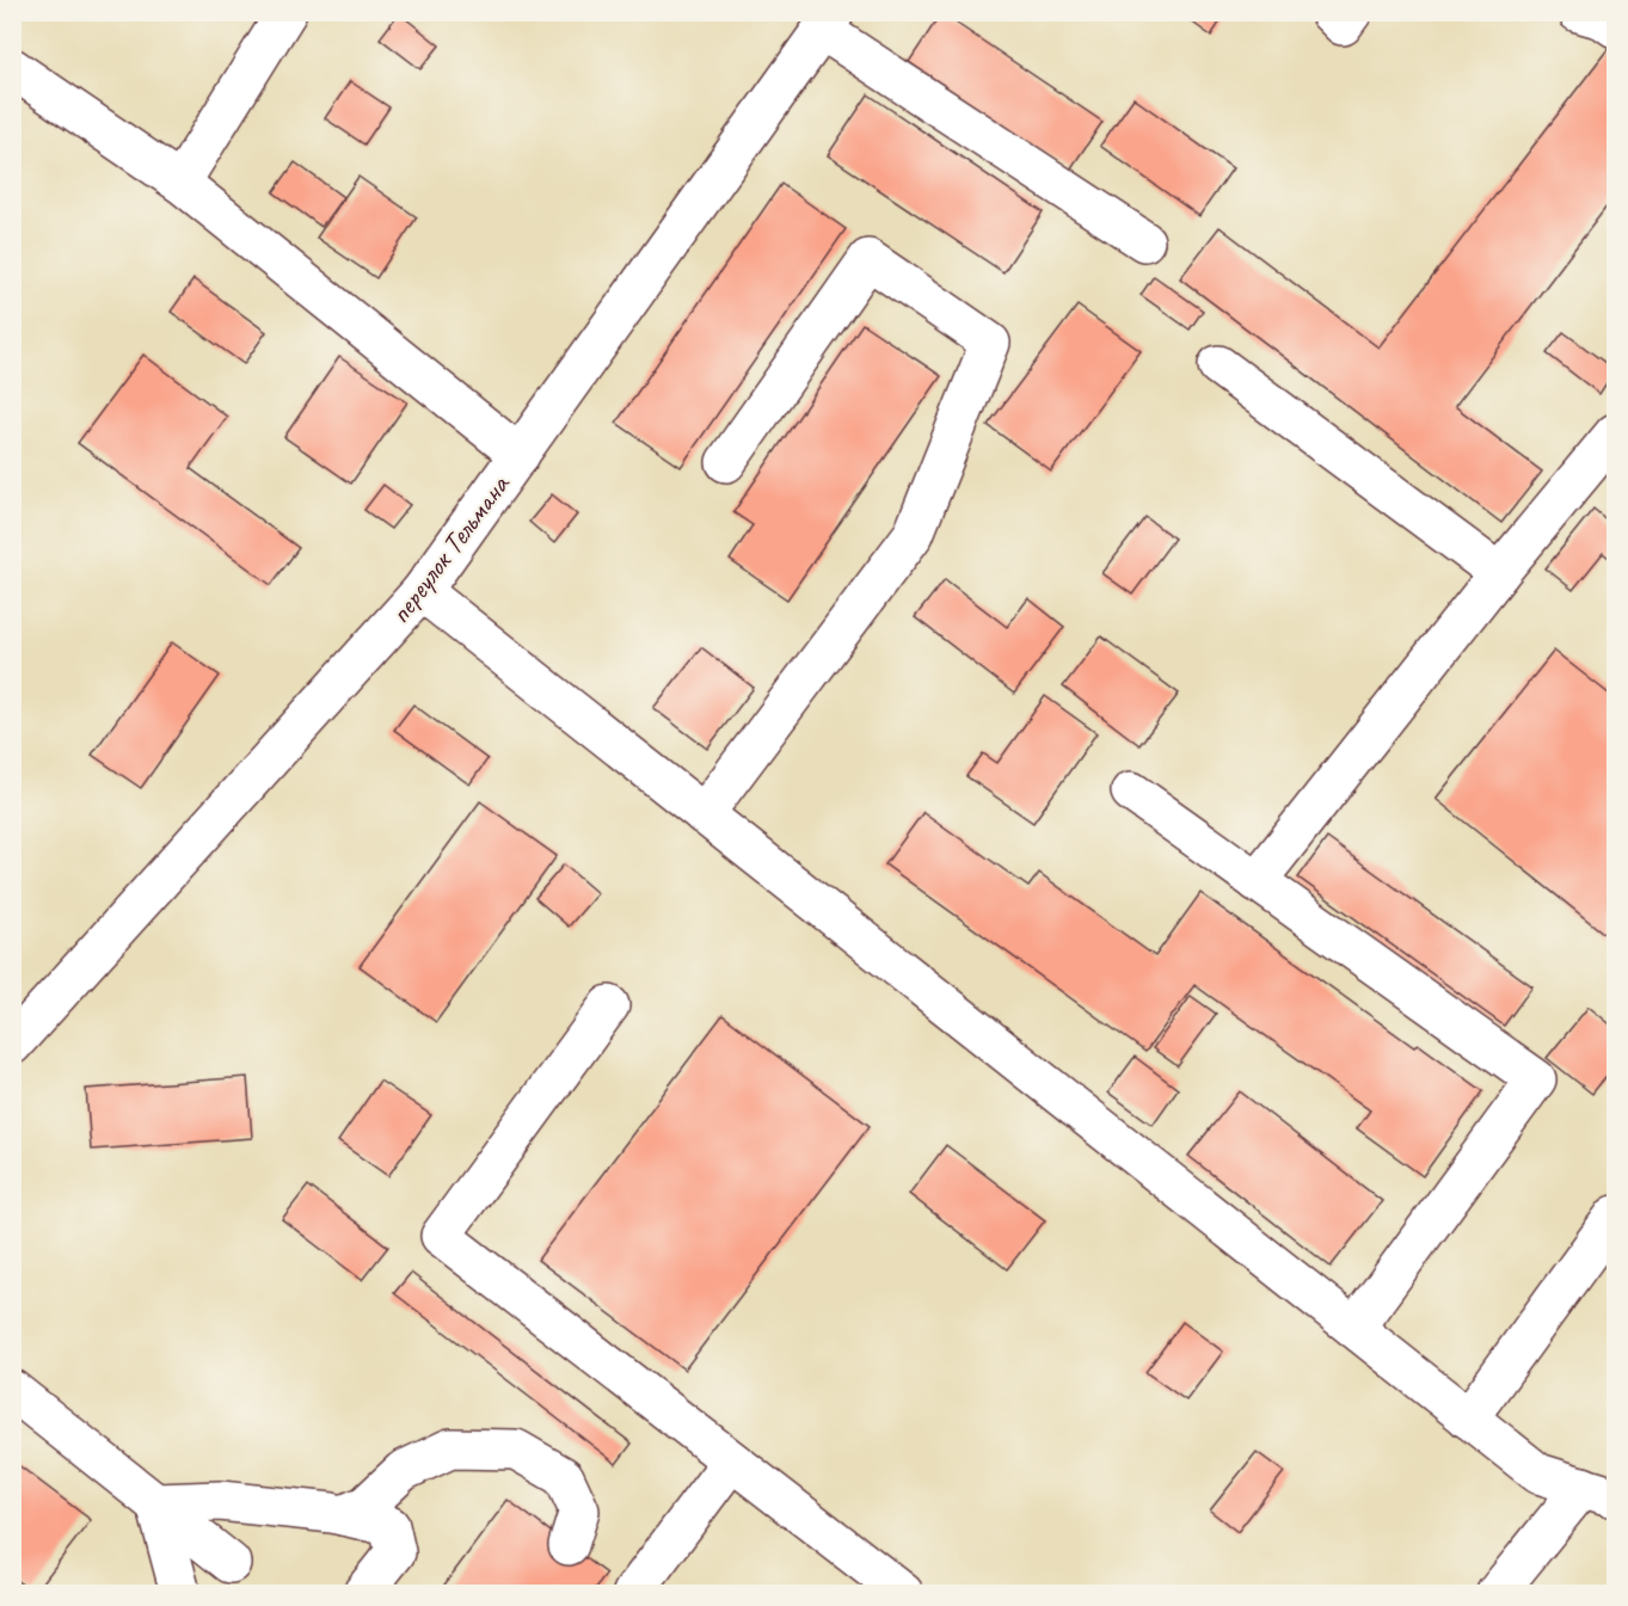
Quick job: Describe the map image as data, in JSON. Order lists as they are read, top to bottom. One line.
{"streets":{"street":["переулок Тельмана"]}}
